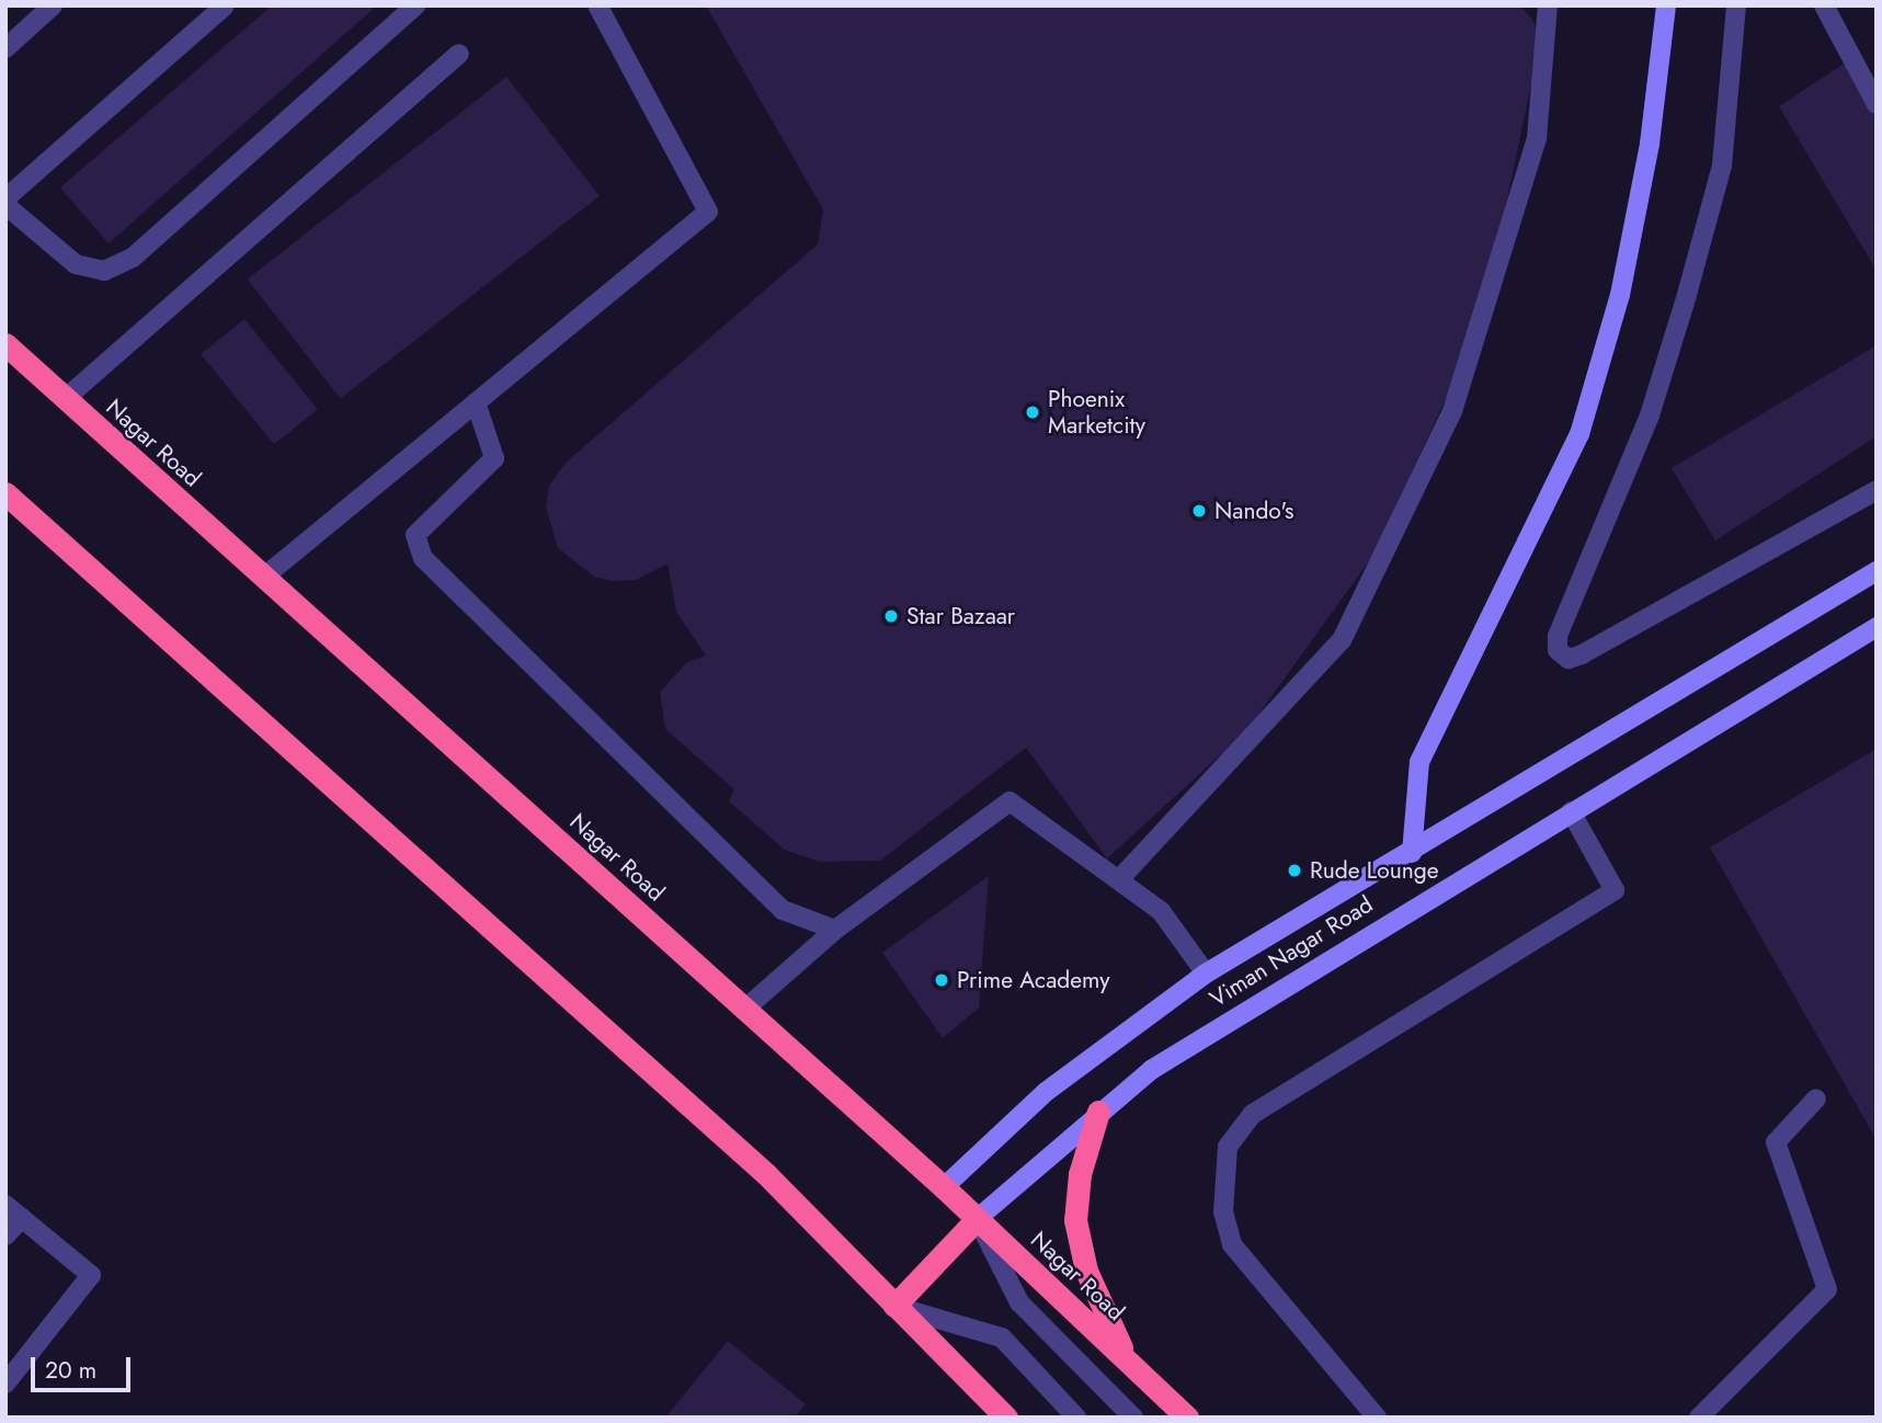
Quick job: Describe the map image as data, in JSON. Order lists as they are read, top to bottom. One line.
{"streets":{"highway":["Nagar Road","Viman Nagar Road"]},"crossings":[["Nagar Road","Viman Nagar Road"]],"places":["Phoenix Marketcity","Nando's","Star Bazaar","Rude Lounge","Prime Academy"],"scale_bar":"20 m"}
